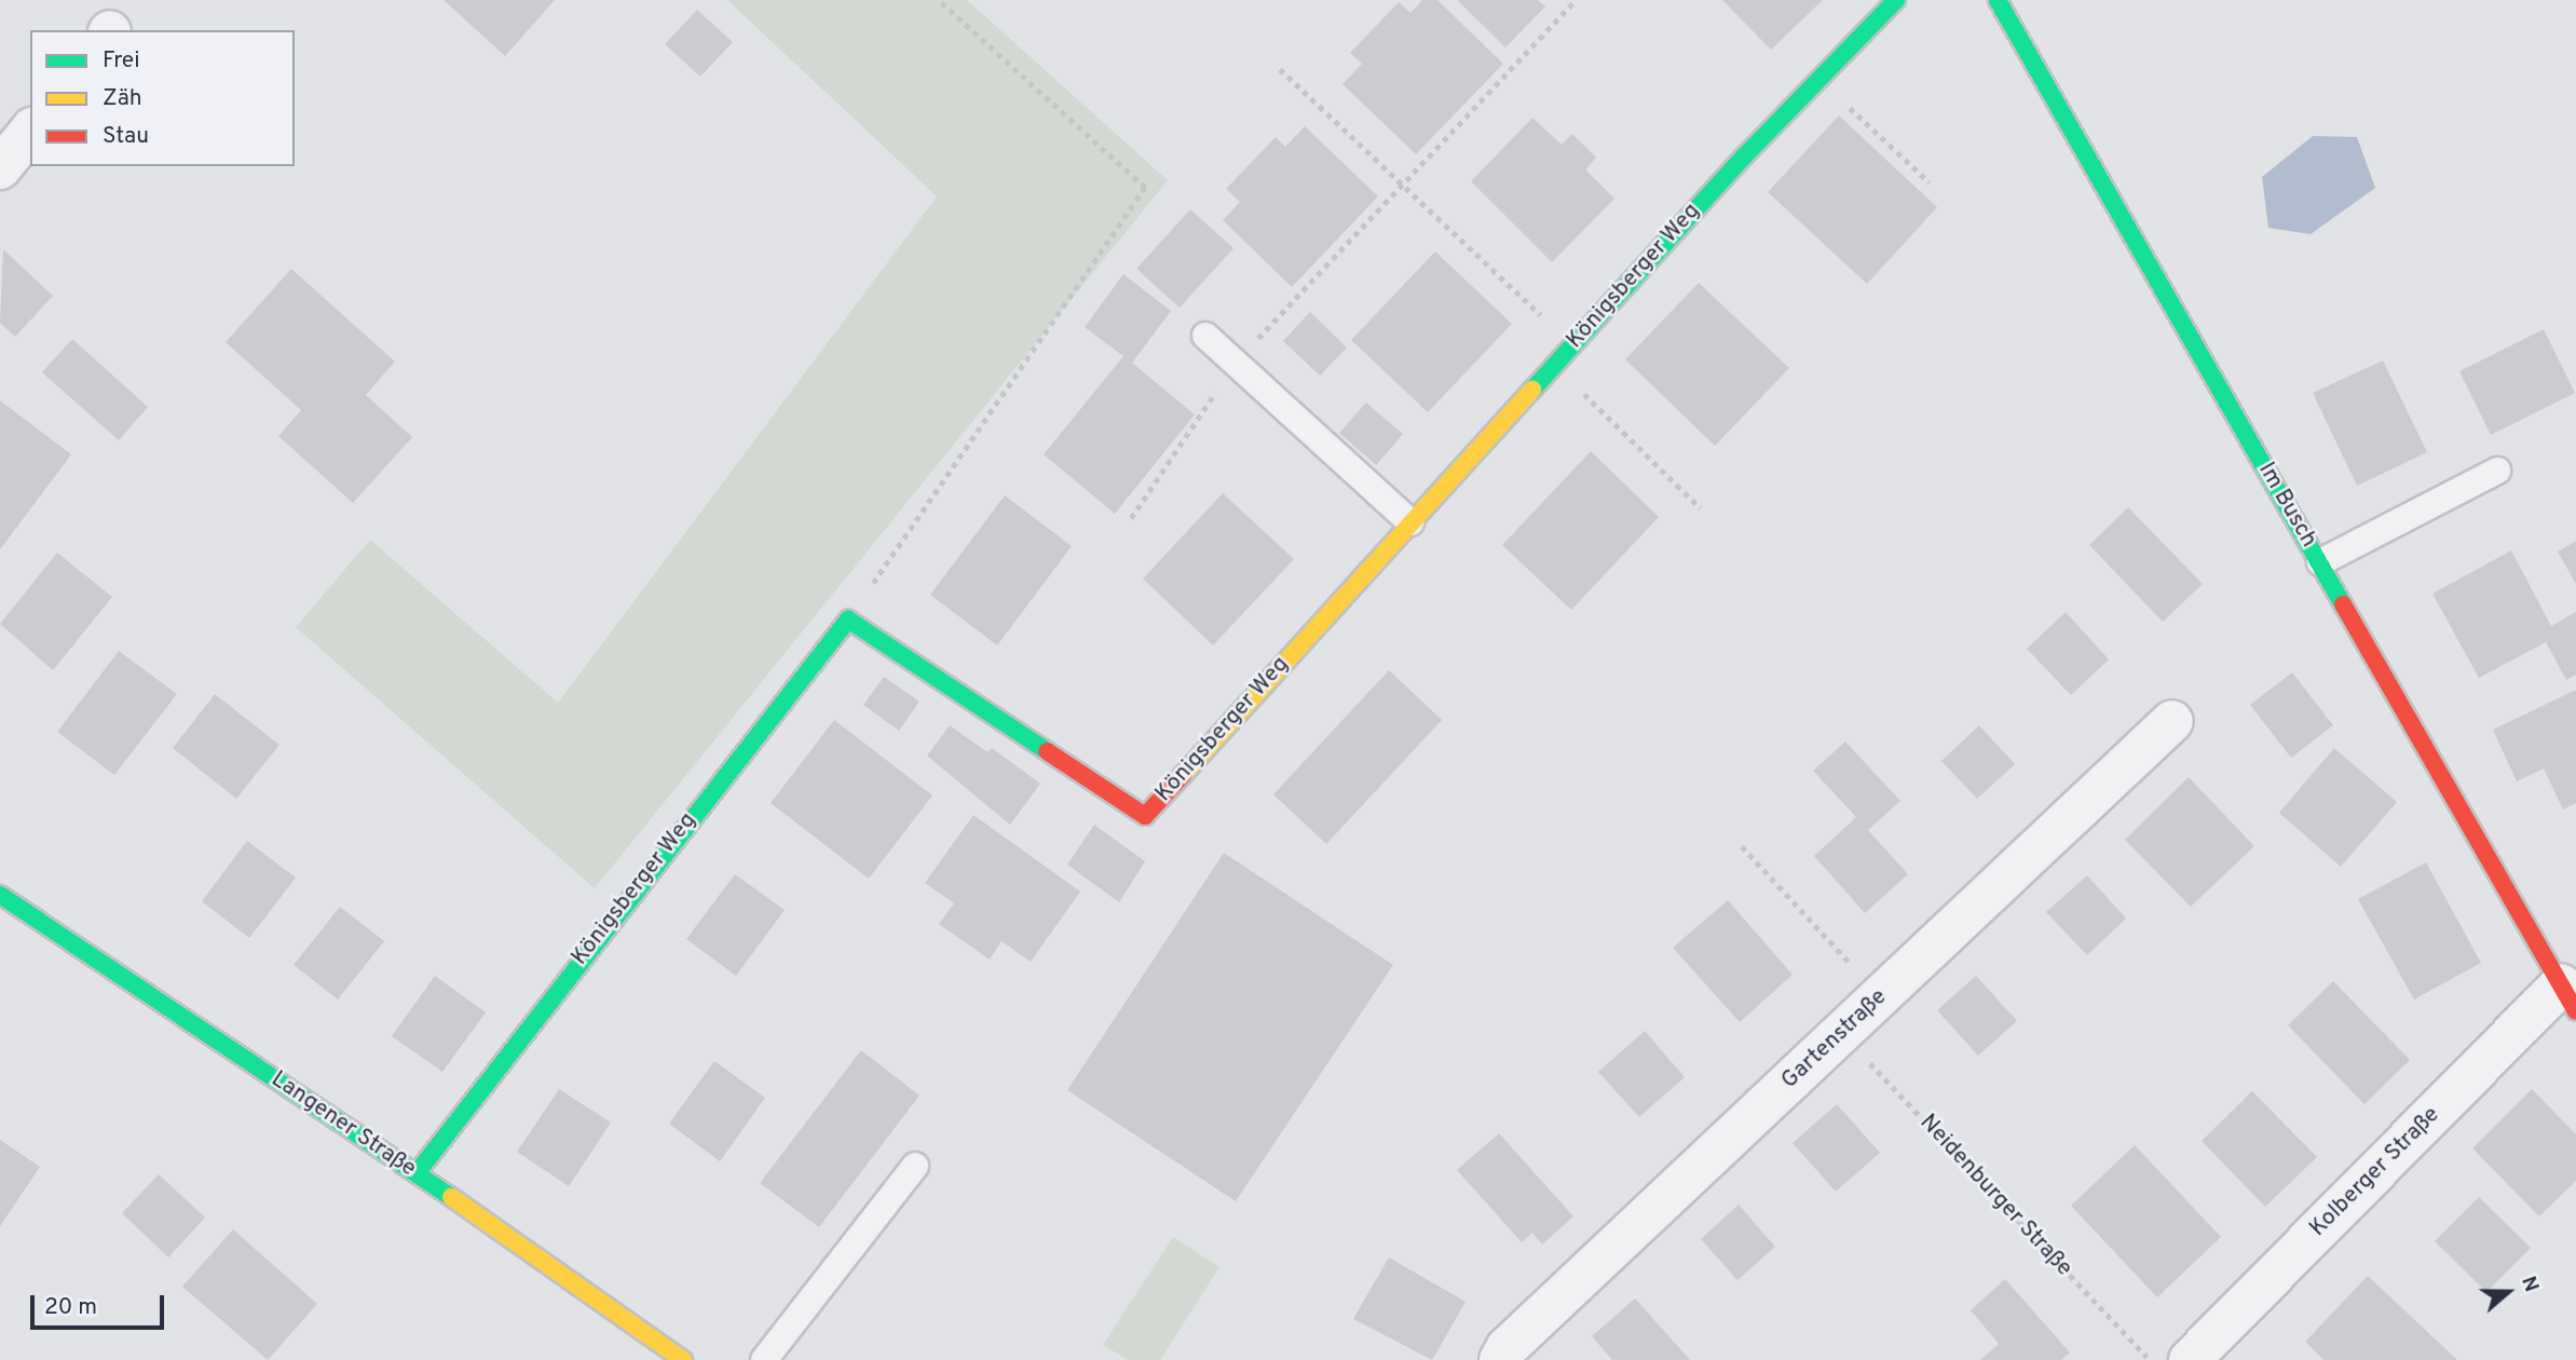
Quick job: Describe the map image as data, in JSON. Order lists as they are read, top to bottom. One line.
{"streets":{"street":["Königsberger Weg","Im Busch","Gartenstraße","Langener Straße","Kolberger Straße"],"path":["Neidenburger Straße"]},"crossings":[["Königsberger Weg","Langener Straße"],["Im Busch","Kolberger Straße"],["Gartenstraße","Neidenburger Straße"]],"legend":["Frei","Zäh","Stau"],"scale_bar":"20 m","north":"right"}
